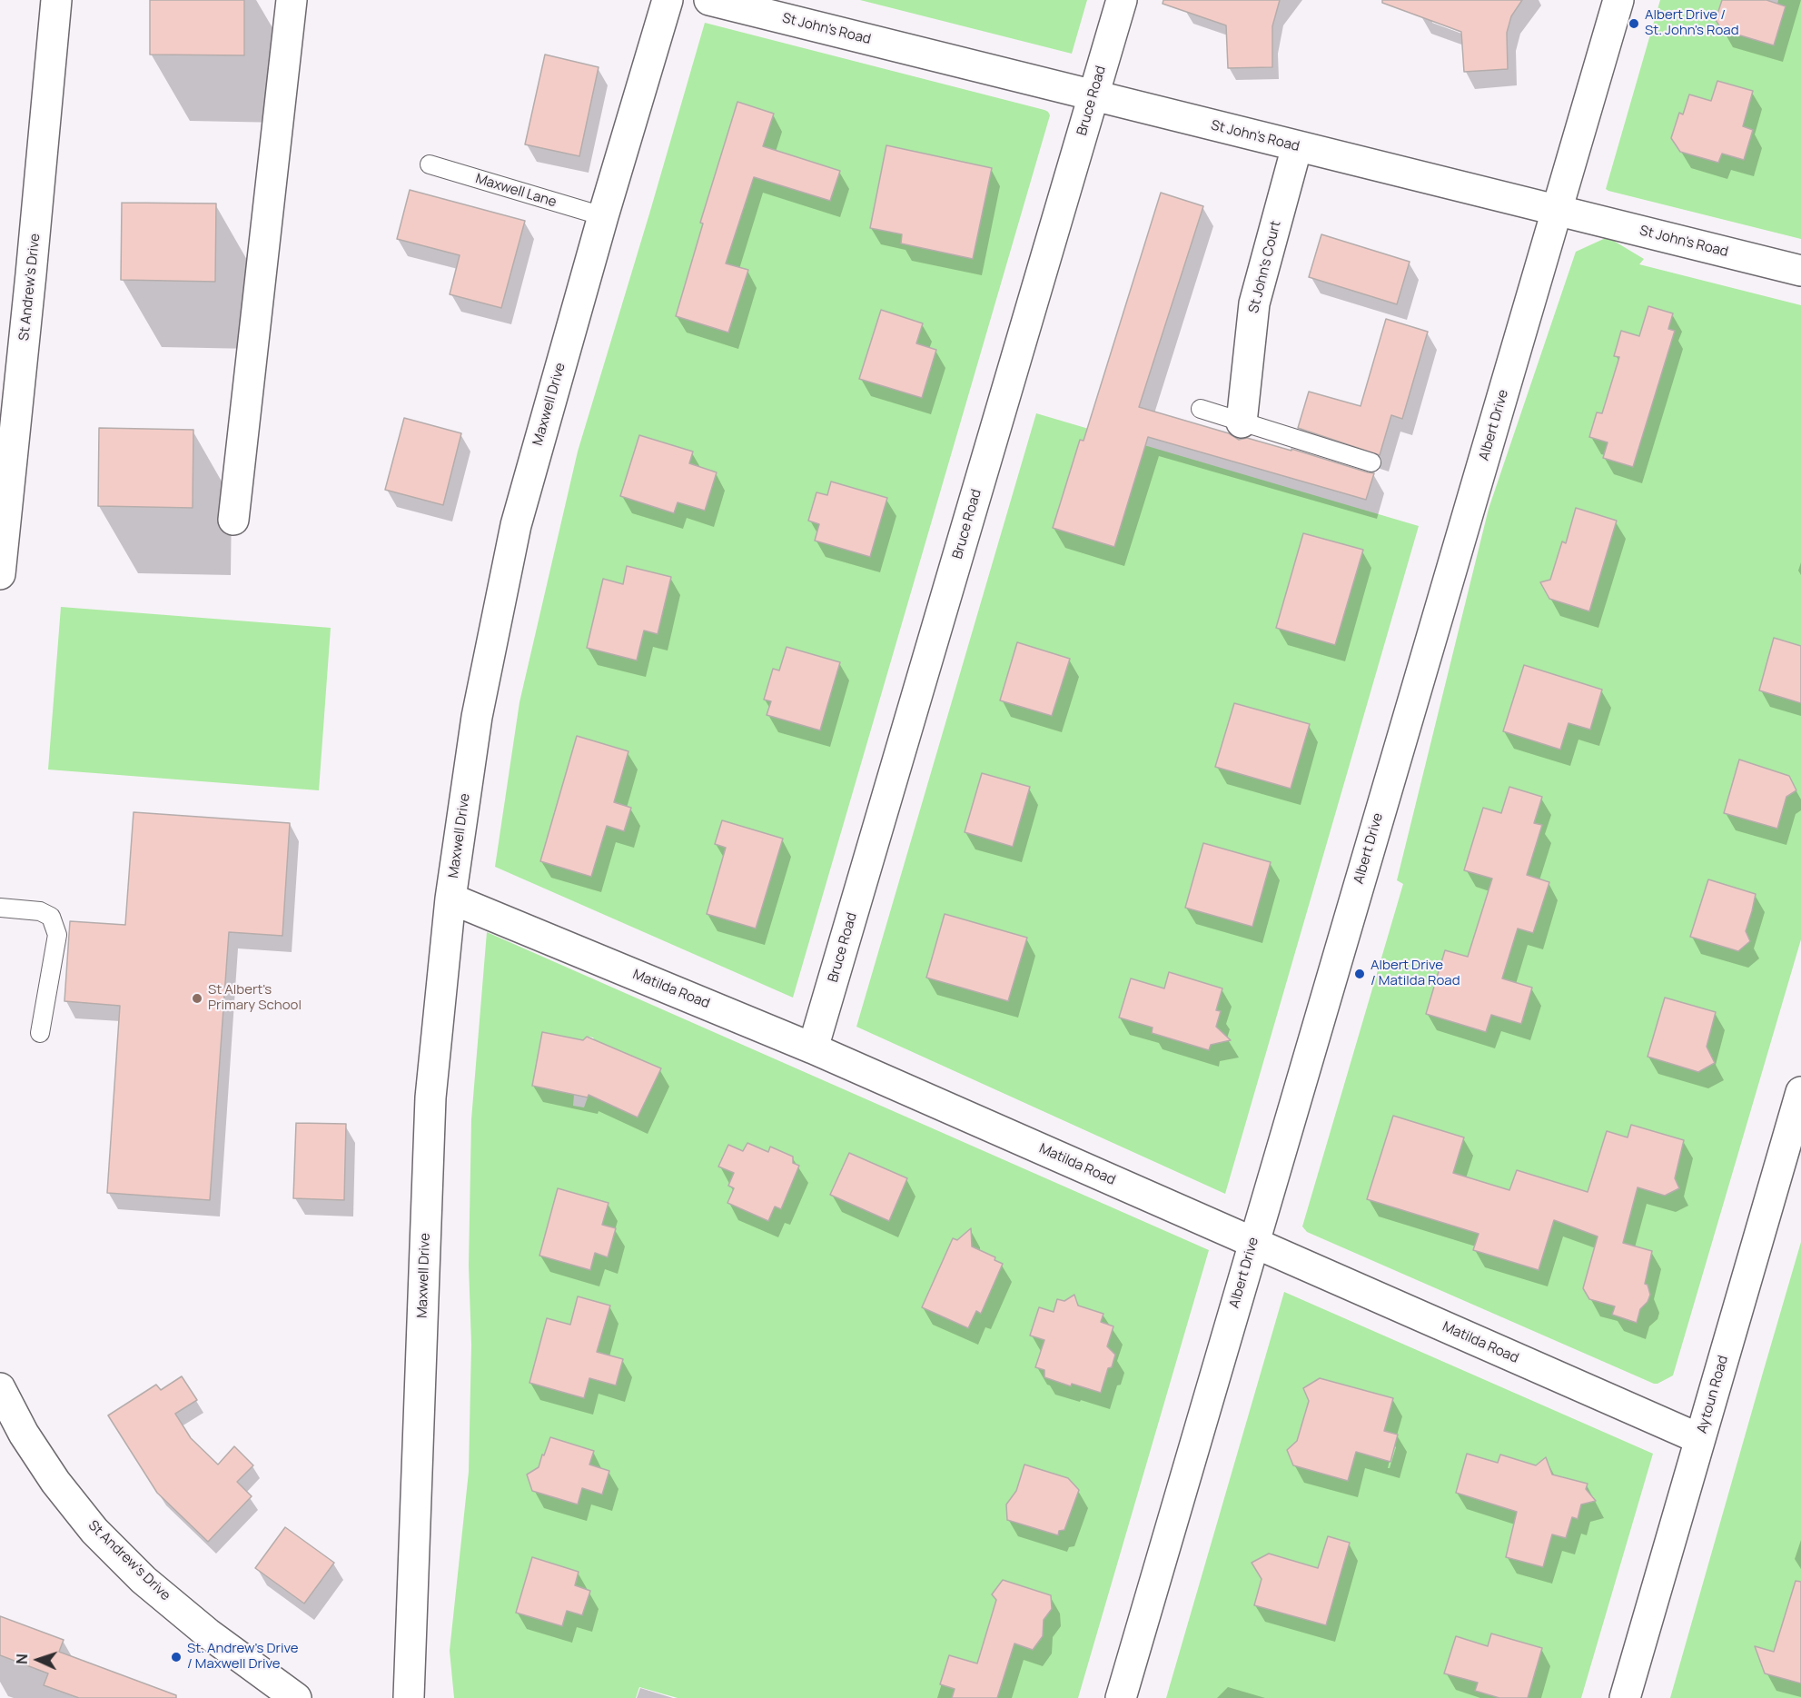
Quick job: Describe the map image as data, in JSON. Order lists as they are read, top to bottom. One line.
{"streets":{"street":["St John's Road","Bruce Road","St John's Court","St Andrew's Drive","Maxwell Drive","Albert Drive","Matilda Road","Aytoun Road"],"lane":["Maxwell Lane"]},"crossings":[["St John's Road","Bruce Road"],["St John's Road","St John's Court"],["St John's Road","Albert Drive"],["Bruce Road","Matilda Road"],["Maxwell Lane","Maxwell Drive"],["Maxwell Drive","Matilda Road"],["Albert Drive","Matilda Road"],["Matilda Road","Aytoun Road"]],"places":["Albert Drive / St. John's Road","Albert Drive / Matilda Road","St Albert's Primary School","St. Andrew's Drive / Maxwell Drive"],"north":"left"}
